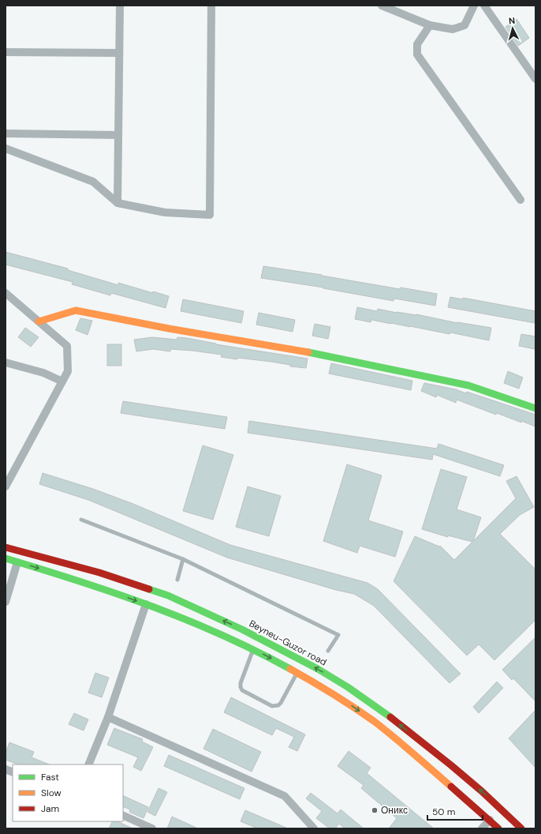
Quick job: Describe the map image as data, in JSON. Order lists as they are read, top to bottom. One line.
{"streets":{"main road":["Beyneu-Guzor road"]},"places":["Оникс"],"legend":["Fast","Slow","Jam"],"scale_bar":"50 m","north":"top"}
